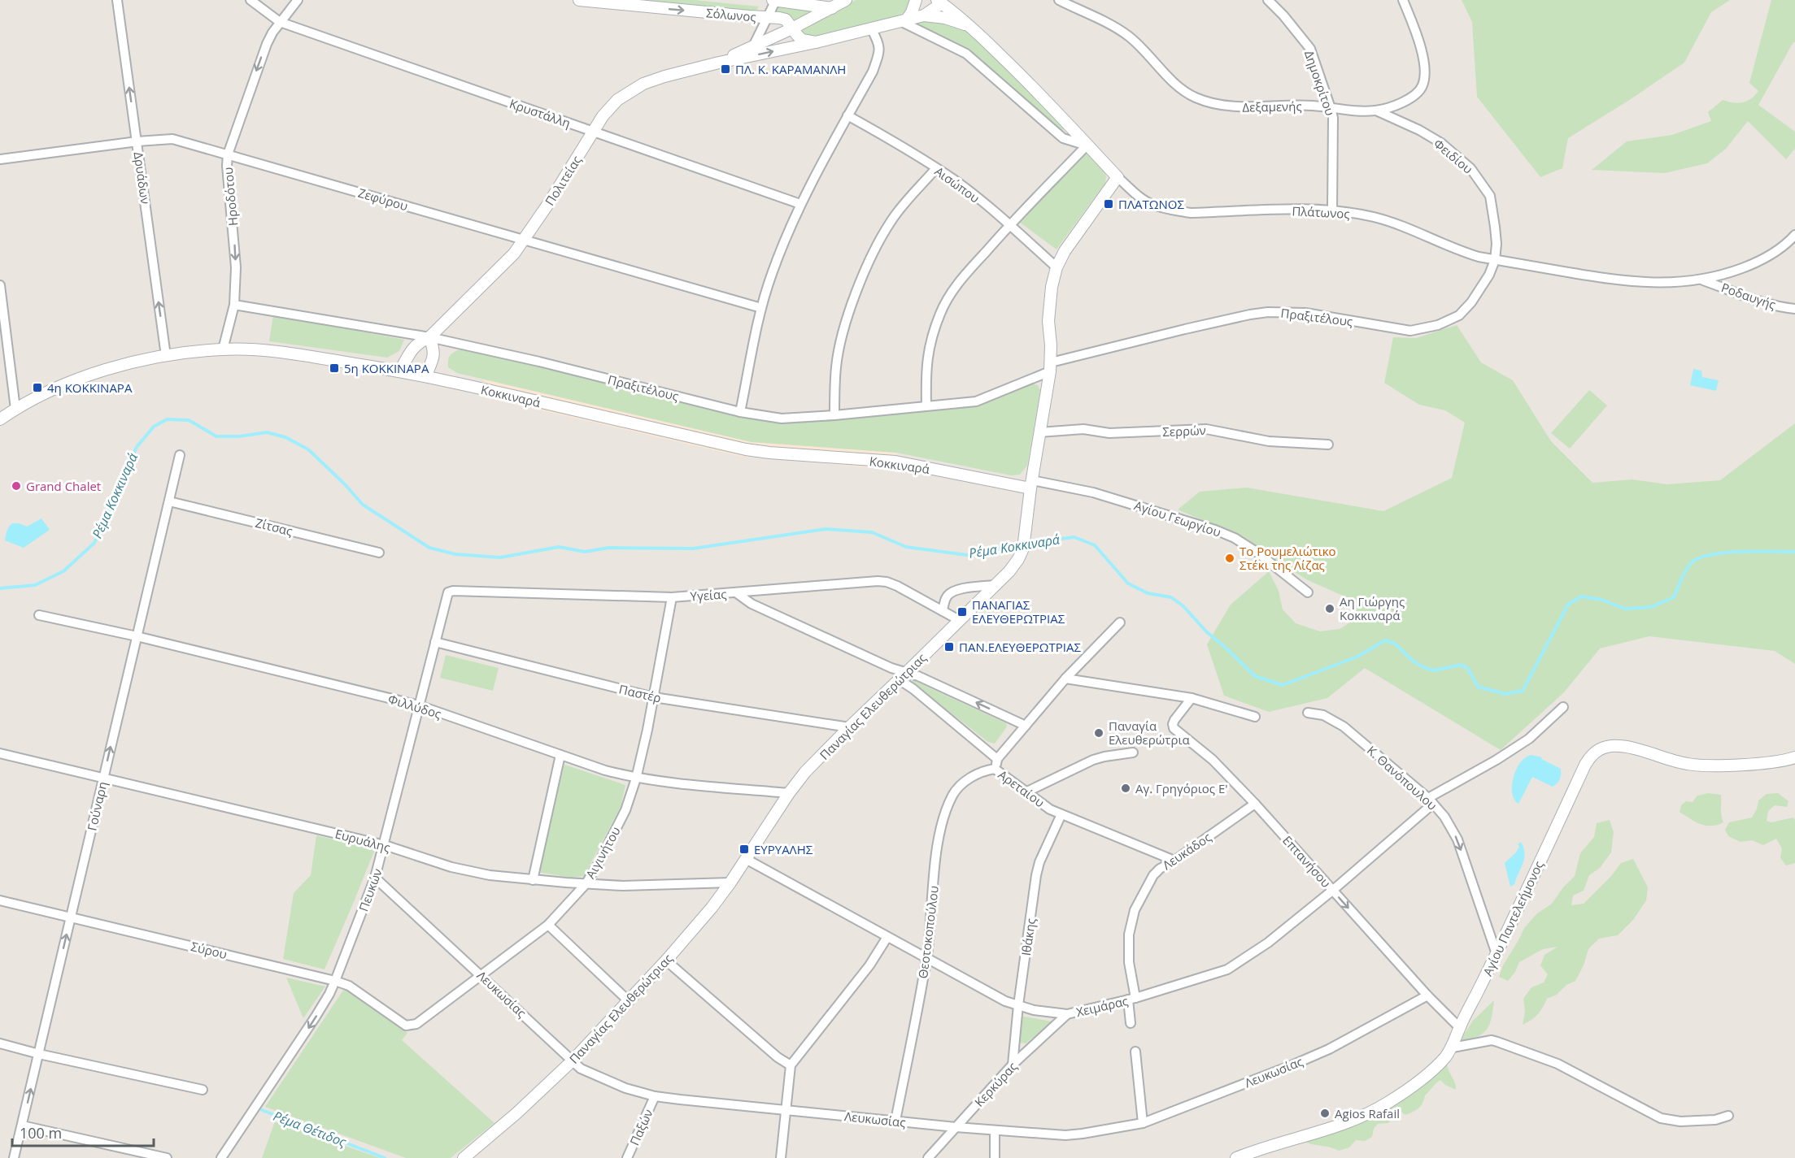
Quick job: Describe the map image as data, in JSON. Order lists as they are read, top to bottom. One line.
{"streets":{"street":["Σόλωνος","Δημοκρίτου","Δεξαμενής","Κρυστάλλη","Φειδίου","Δρυάδων","Πολιτείας","Αισώπου","Ηροδότου","Ζεφύρου","Πλάτωνος","Ροδαυγής","Πραξιτέλους","Κοκκιναρά","Σερρών","Αγίου Γεωργίου","Ζίτσας","Υγείας","Παστέρ","Φιλλύδος","Παναγίας Ελευθερώτριας","Κ. Θανόπουλου","Αρεταίου","Γούναρη","Ευρυάλης","Λευκάδος","Αιγινήτου","Επτανήσου","Πευκών","Αγίου Παντελεήμονος","Θεοτοκοπούλου","Ιθάκης","Σύρου","Λευκωσίας","Χειμάρας","Κερκύρας","Παξών"]},"crossings":[["Σόλωνος","Πολιτείας"],["Δημοκρίτου","Δεξαμενής"],["Δημοκρίτου","Πλάτωνος"],["Δεξαμενής","Φειδίου"],["Κρυστάλλη","Πολιτείας"],["Κρυστάλλη","Ηροδότου"],["Φειδίου","Πλάτωνος"],["Φειδίου","Πραξιτέλους"],["Δρυάδων","Ζεφύρου"],["Δρυάδων","Κοκκιναρά"],["Πολιτείας","Ζεφύρου"],["Πολιτείας","Πραξιτέλους"],["Πολιτείας","Κοκκιναρά"],["Αισώπου","Παναγίας Ελευθερώτριας"],["Ηροδότου","Ζεφύρου"],["Ηροδότου","Πραξιτέλους"],["Ηροδότου","Κοκκιναρά"],["Πλάτωνος","Ροδαυγής"],["Πλάτωνος","Πραξιτέλους"],["Πλάτωνος","Παναγίας Ελευθερώτριας"],["Πραξιτέλους","Παναγίας Ελευθερώτριας"],["Κοκκιναρά","Αγίου Γεωργίου"],["Κοκκιναρά","Παναγίας Ελευθερώτριας"],["Σερρών","Παναγίας Ελευθερώτριας"],["Αγίου Γεωργίου","Παναγίας Ελευθερώτριας"],["Ζίτσας","Γούναρη"],["Υγείας","Παναγίας Ελευθερώτριας"],["Υγείας","Αρεταίου"],["Υγείας","Αιγινήτου"],["Υγείας","Πευκών"],["Παστέρ","Παναγίας Ελευθερώτριας"],["Παστέρ","Αιγινήτου"],["Παστέρ","Πευκών"],["Φιλλύδος","Παναγίας Ελευθερώτριας"],["Φιλλύδος","Γούναρη"],["Φιλλύδος","Αιγινήτου"],["Φιλλύδος","Πευκών"],["Παναγίας Ελευθερώτριας","Αρεταίου"],["Παναγίας Ελευθερώτριας","Ευρυάλης"],["Παναγίας Ελευθερώτριας","Λευκωσίας"],["Παναγίας Ελευθερώτριας","Χειμάρας"],["Κ. Θανόπουλου","Αγίου Παντελεήμονος"],["Κ. Θανόπουλου","Χειμάρας"],["Αρεταίου","Λευκάδος"],["Αρεταίου","Θεοτοκοπούλου"],["Αρεταίου","Ιθάκης"],["Γούναρη","Ευρυάλης"],["Γούναρη","Σύρου"],["Ευρυάλης","Αιγινήτου"],["Ευρυάλης","Πευκών"],["Λευκάδος","Επτανήσου"],["Λευκάδος","Χειμάρας"],["Αιγινήτου","Σύρου"],["Αιγινήτου","Λευκωσίας"],["Επτανήσου","Αγίου Παντελεήμονος"],["Επτανήσου","Λευκωσίας"],["Επτανήσου","Χειμάρας"],["Πευκών","Σύρου"],["Πευκών","Λευκωσίας"],["Θεοτοκοπούλου","Λευκωσίας"],["Θεοτοκοπούλου","Χειμάρας"],["Ιθάκης","Χειμάρας"],["Ιθάκης","Κερκύρας"],["Λευκωσίας","Κερκύρας"],["Λευκωσίας","Παξών"],["Χειμάρας","Κερκύρας"]],"one_way":["Σόλωνος","Δρυάδων","Ηροδότου","Κ. Θανόπουλου","Γούναρη"],"water":["Ρέμα Κοκκιναρά","Ρέμα Θέτιδος"],"places":{"transit":["ΠΛ. Κ. ΚΑΡΑΜΑΝΛΗ","ΠΛΑΤΩΝΟΣ","5η ΚΟΚΚΙΝΑΡΑ","4η ΚΟΚΚΙΝΑΡΑ","ΠΑΝΑΓΙΑΣ ΕΛΕΥΘΕΡΩΤΡΙΑΣ","ΠΑΝ.ΕΛΕΥΘΕΡΩΤΡΙΑΣ","ΕΥΡΥΑΛΗΣ"],"other":["Grand Chalet","Το Ρουμελιώτικο Στέκι της Λίζας","Αη Γιώργης Κοκκιναρά","Παναγία Ελευθερώτρια","Αγ. Γρηγόριος Ε'","Agios Rafail"]},"scale_bar":"100 m"}
